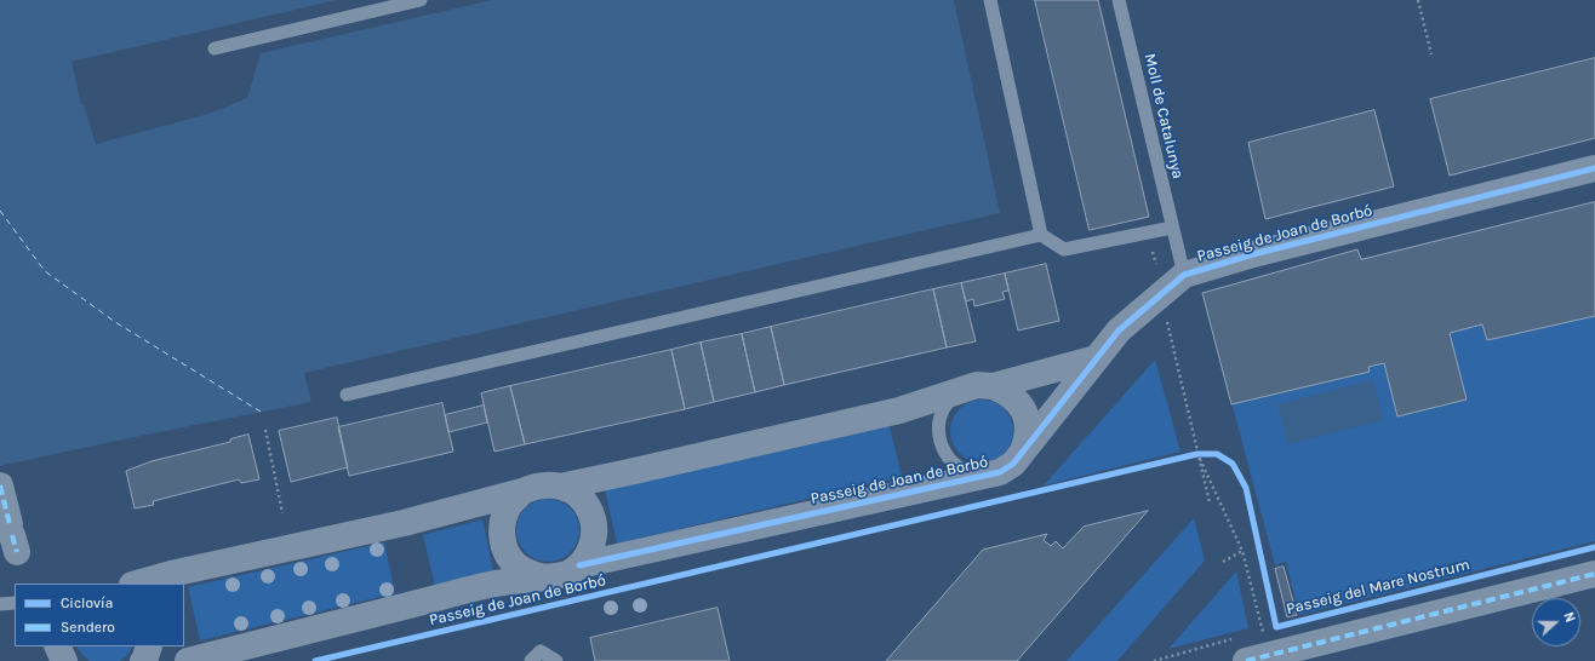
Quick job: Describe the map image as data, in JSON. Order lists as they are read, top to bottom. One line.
{"streets":{"street":["Passeig de Joan de Borbó"],"lane":["Moll de Catalunya"],"cycle path":["Passeig del Mare Nostrum"]},"crossings":[["Moll de Catalunya","Passeig de Joan de Borbó"]],"legend":["Ciclovía","Sendero"],"north":"right"}
